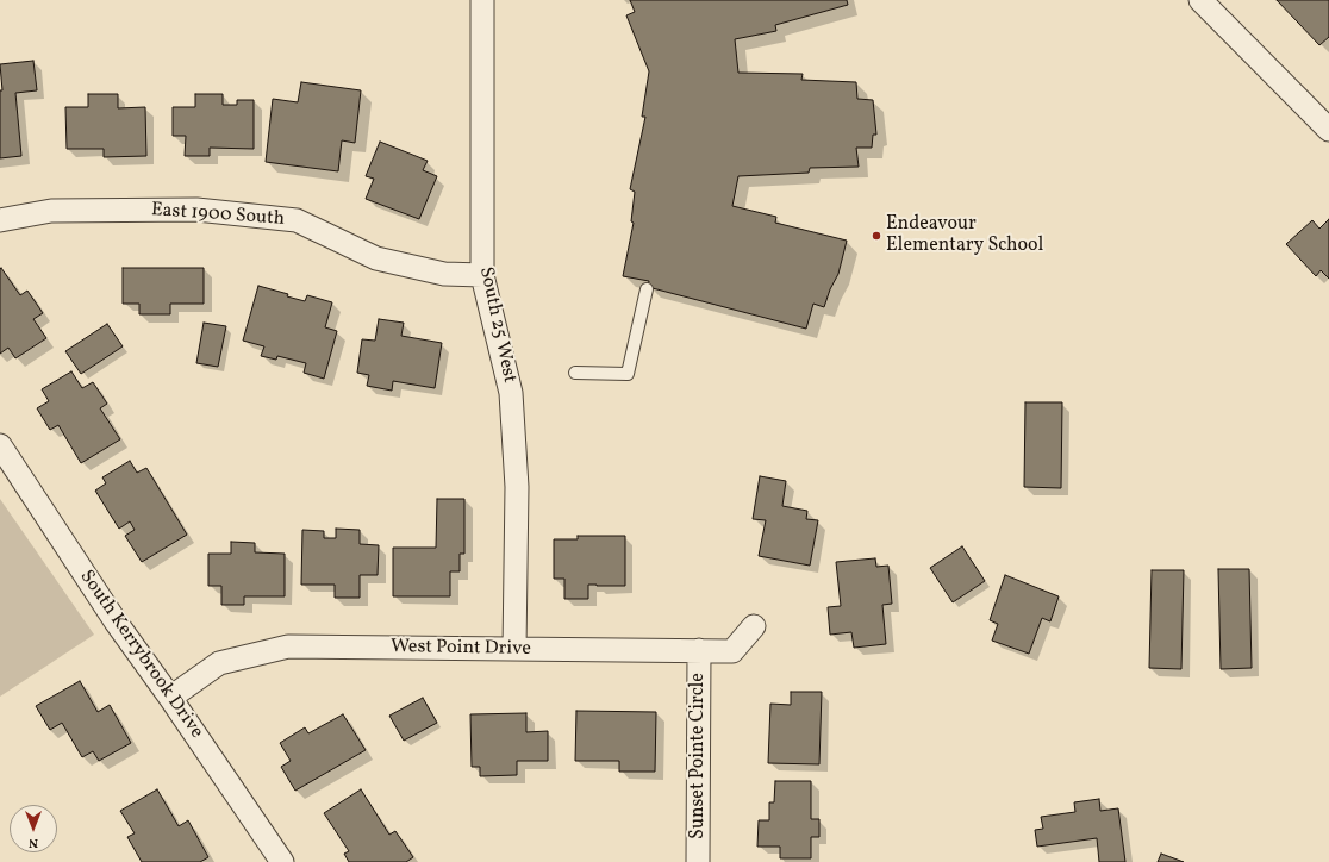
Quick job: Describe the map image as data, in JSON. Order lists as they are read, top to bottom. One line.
{"streets":{"street":["East 1900 South","South 25 West","West Point Drive","South Kerrybrook Drive","Sunset Pointe Circle"]},"crossings":[["East 1900 South","South 25 West"],["South 25 West","West Point Drive"],["West Point Drive","South Kerrybrook Drive"],["West Point Drive","Sunset Pointe Circle"]],"places":["Endeavour Elementary School"],"north":"bottom"}
